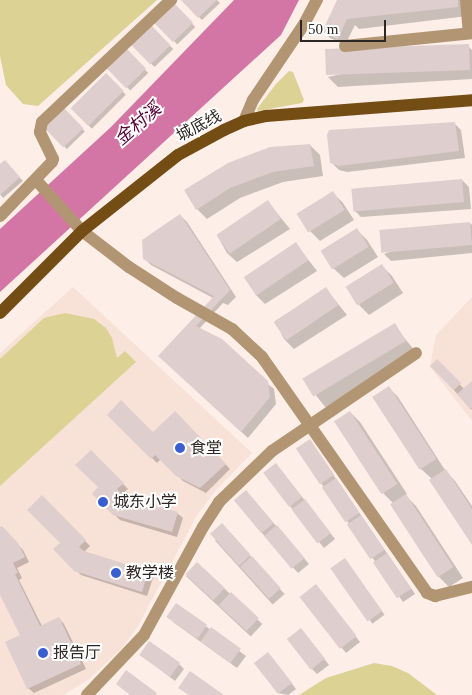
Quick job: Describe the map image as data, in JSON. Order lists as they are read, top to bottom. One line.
{"streets":{"main road":["城底线"]},"water":["金村溪"],"places":["食堂","城东小学","教学楼","报告厅"],"scale_bar":"50 m"}
